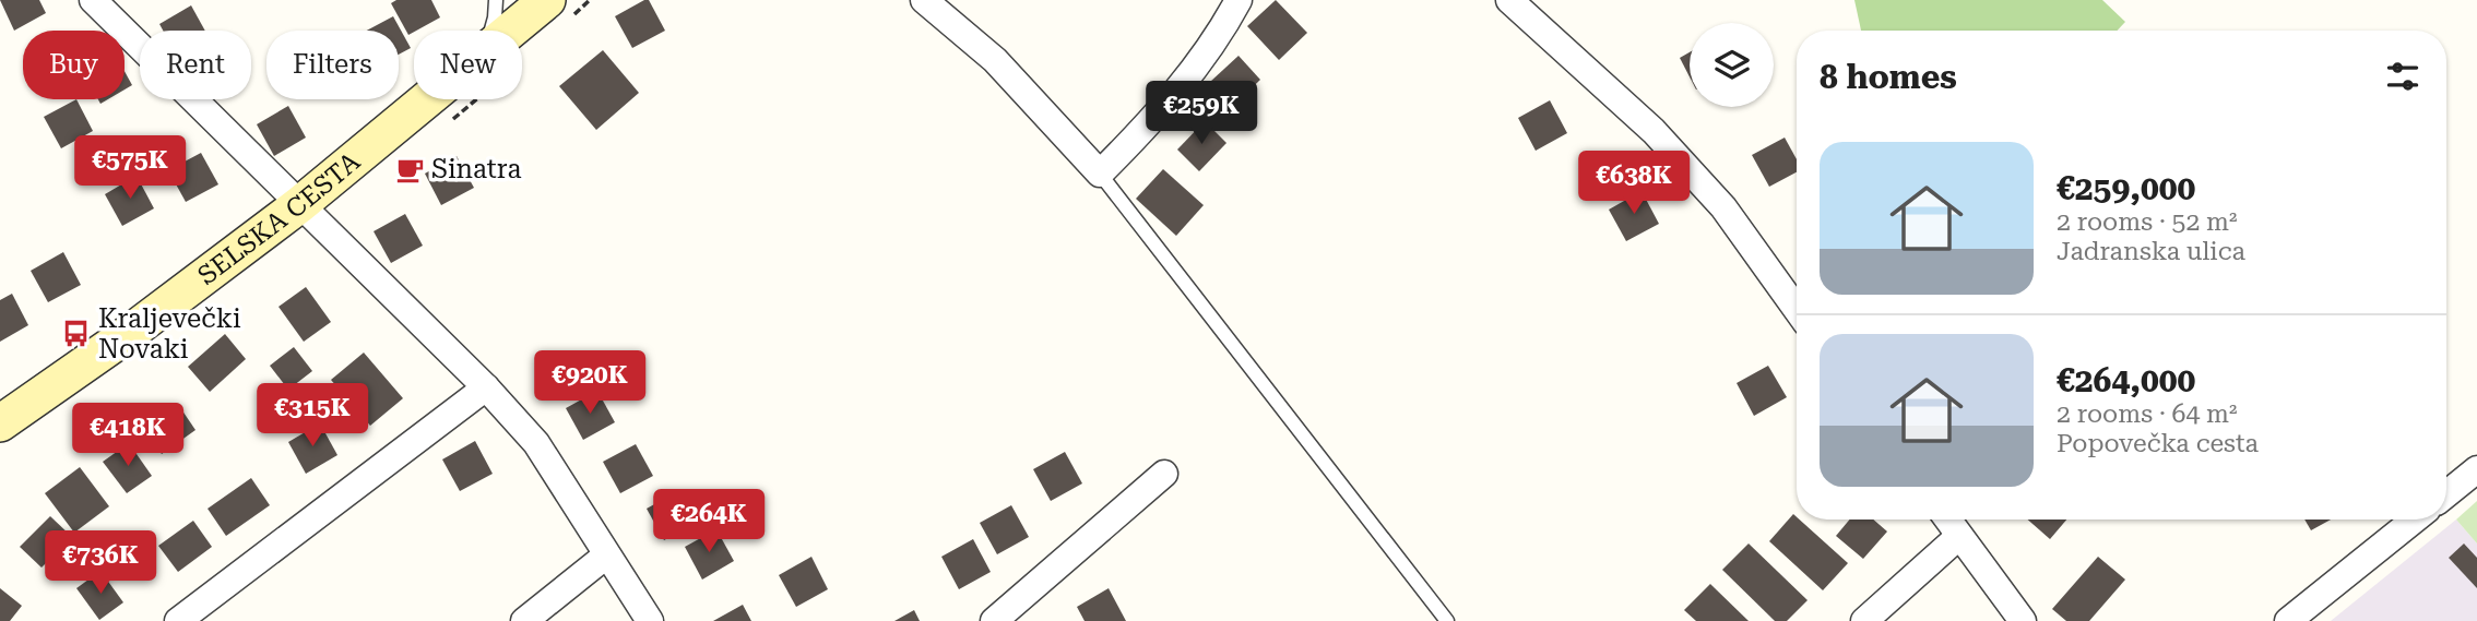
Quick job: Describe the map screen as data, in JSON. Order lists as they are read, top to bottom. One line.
{"streets":{"main road":["SELSKA CESTA"]},"places":{"cafe":["Sinatra"],"bus stop":["Kraljevečki Novaki"]},"page":{"chip":["Buy","Rent","Filters","New"],"heading":"8 homes","price":["€259K","€575K","€638K","€920K","€315K","€418K","€264K","€736K"],"list":[{"name":"€259,000","note":"2 rooms · 52 m² · Jadranska ulica"},{"name":"€264,000","note":"2 rooms · 64 m² · Popovečka cesta"}]}}
